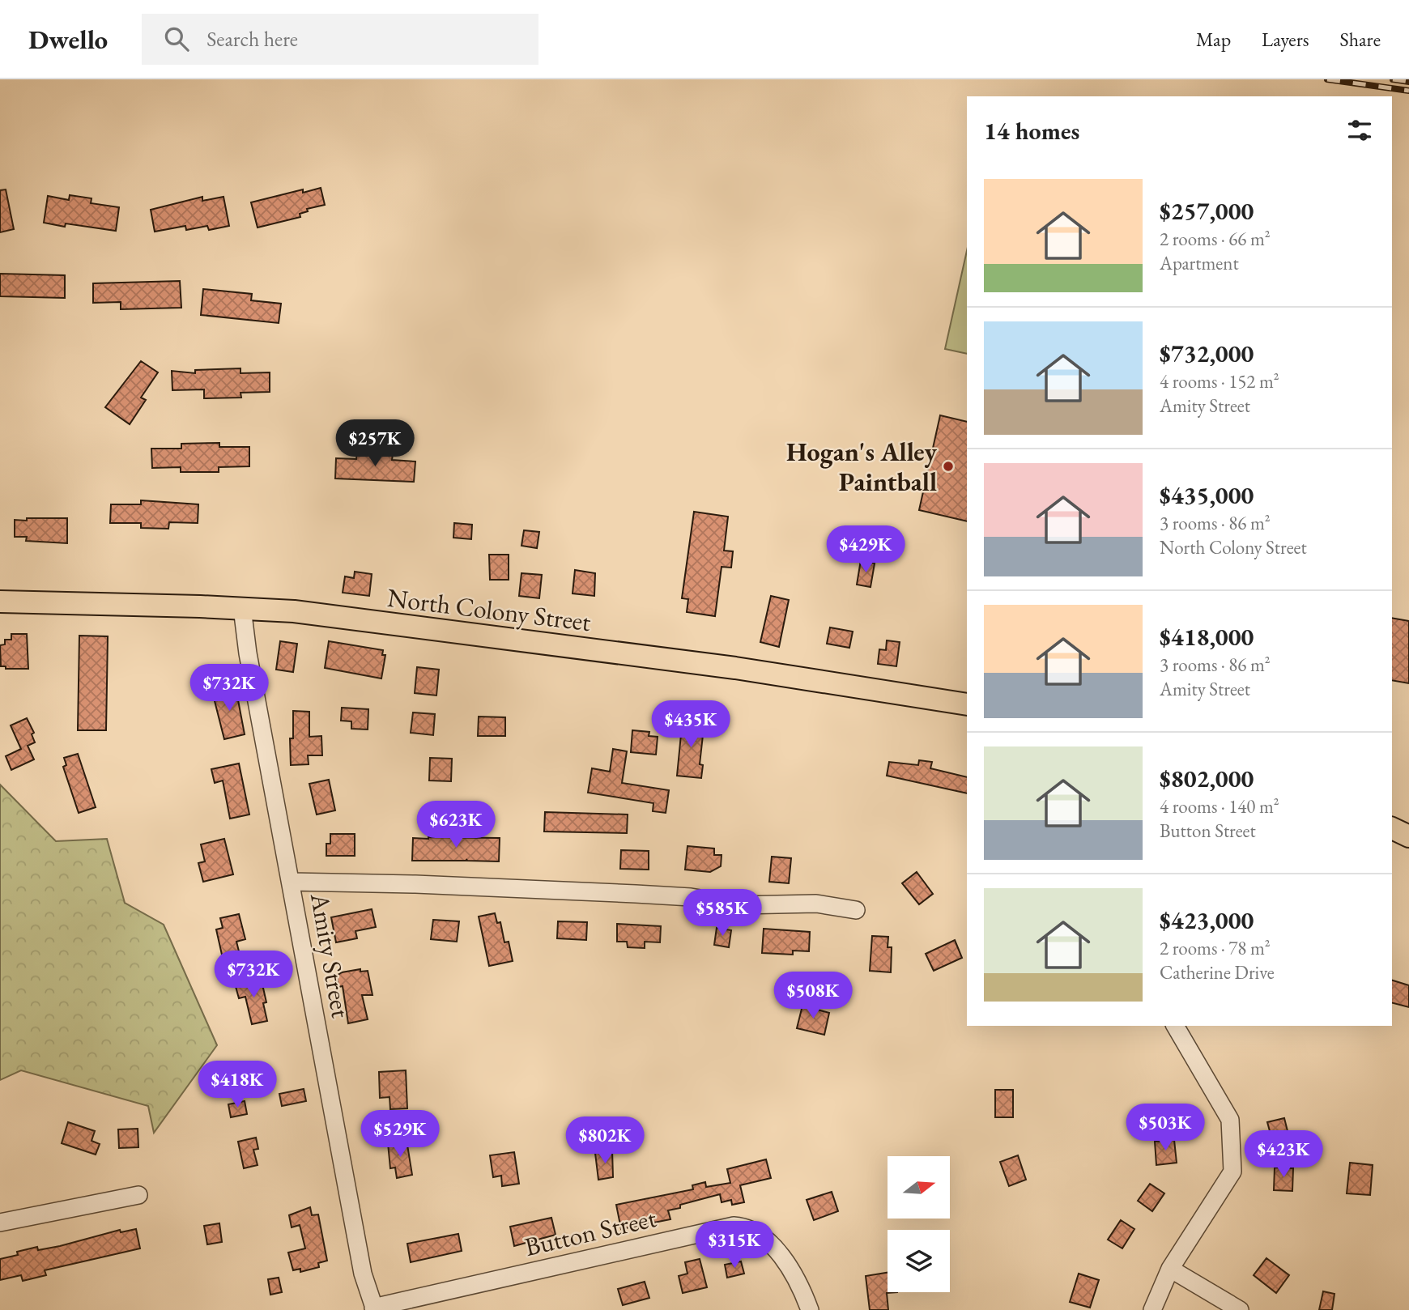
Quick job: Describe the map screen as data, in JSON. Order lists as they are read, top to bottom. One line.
{"streets":{"main road":["North Colony Street"],"street":["Amity Street","Button Street"]},"crossings":[["North Colony Street","Amity Street"],["Amity Street","Button Street"]],"places":["Hogan's Alley Paintball"],"north":"right","page":{"header":"Dwello","search":"Search here","nav":["Map","Layers","Share"],"heading":"14 homes","list":[{"name":"$257,000","note":"2 rooms · 66 m² · Apartment"},{"name":"$732,000","note":"4 rooms · 152 m² · Amity Street"},{"name":"$435,000","note":"3 rooms · 86 m² · North Colony Street"},{"name":"$418,000","note":"3 rooms · 86 m² · Amity Street"},{"name":"$802,000","note":"4 rooms · 140 m² · Button Street"},{"name":"$423,000","note":"2 rooms · 78 m² · Catherine Drive"}],"price":["$257K","$429K","$732K","$435K","$623K","$585K","$732K","$508K","$418K","$503K","$529K","$802K","$423K","$315K"]}}
